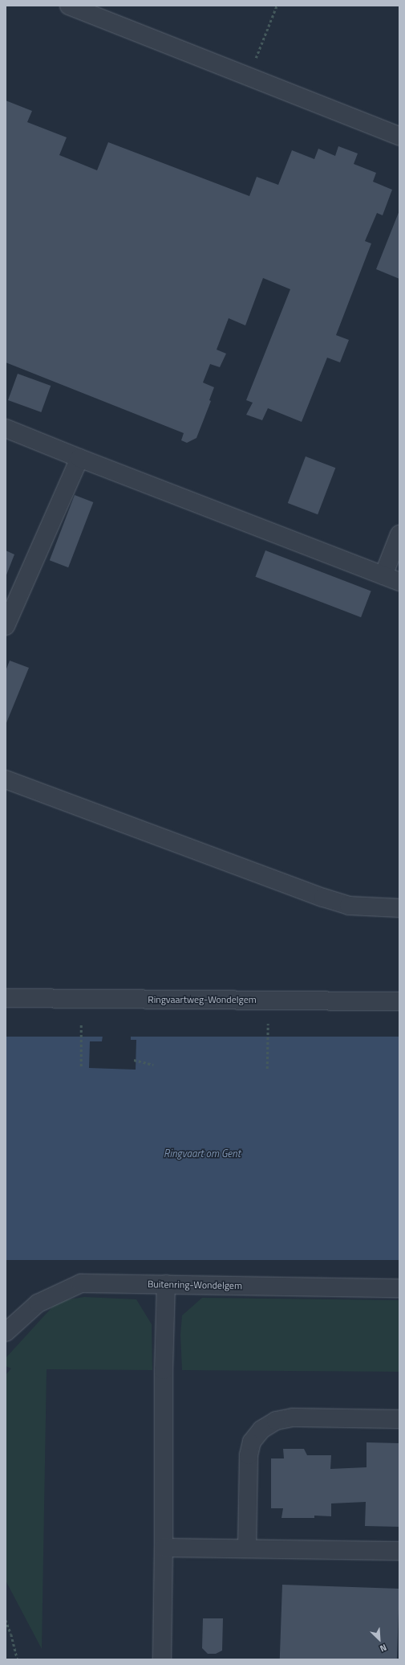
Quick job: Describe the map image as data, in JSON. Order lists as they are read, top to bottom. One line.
{"streets":{"street":["Ringvaartweg-Wondelgem","Buitenring-Wondelgem"]},"water":["Ringvaart om Gent"],"north":"bottom right"}
